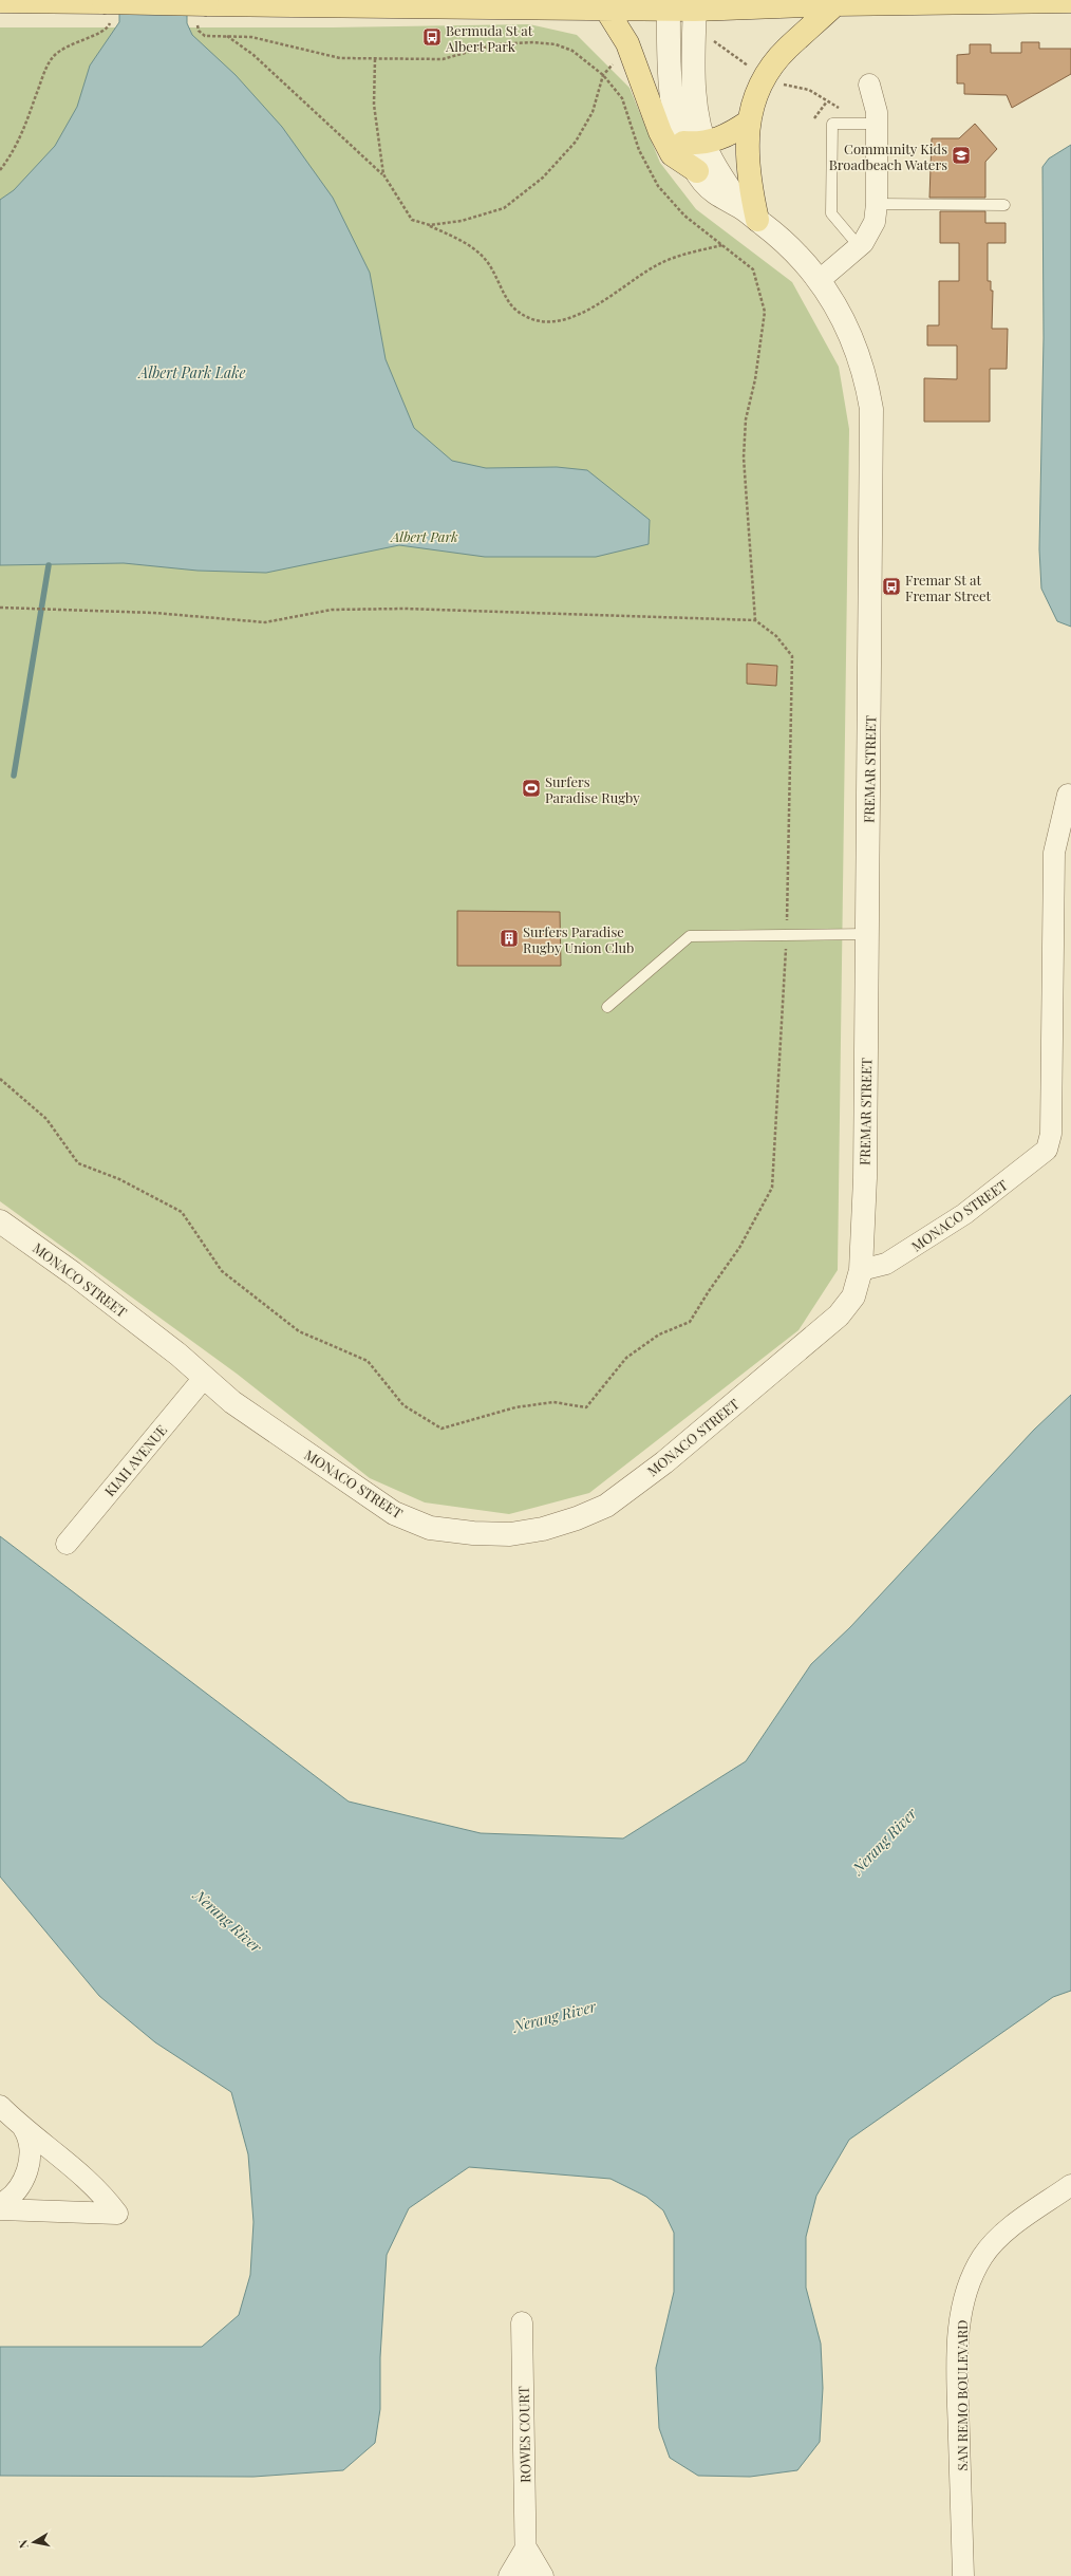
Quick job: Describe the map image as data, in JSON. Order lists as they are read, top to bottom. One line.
{"streets":{"street":["FREMAR STREET","MONACO STREET","KIAH AVENUE","SAN REMO BOULEVARD","ROWES COURT"]},"crossings":[["FREMAR STREET","MONACO STREET"],["MONACO STREET","KIAH AVENUE"]],"water":["Albert Park Lake","Nerang River"],"parks":["Albert Park"],"places":{"bus stop":["Bermuda St at Albert Park","Fremar St at Fremar Street"],"school or university":["Community Kids Broadbeach Waters"],"sports":["Surfers Paradise Rugby"],"building":["Surfers Paradise Rugby Union Club"]},"north":"left"}
